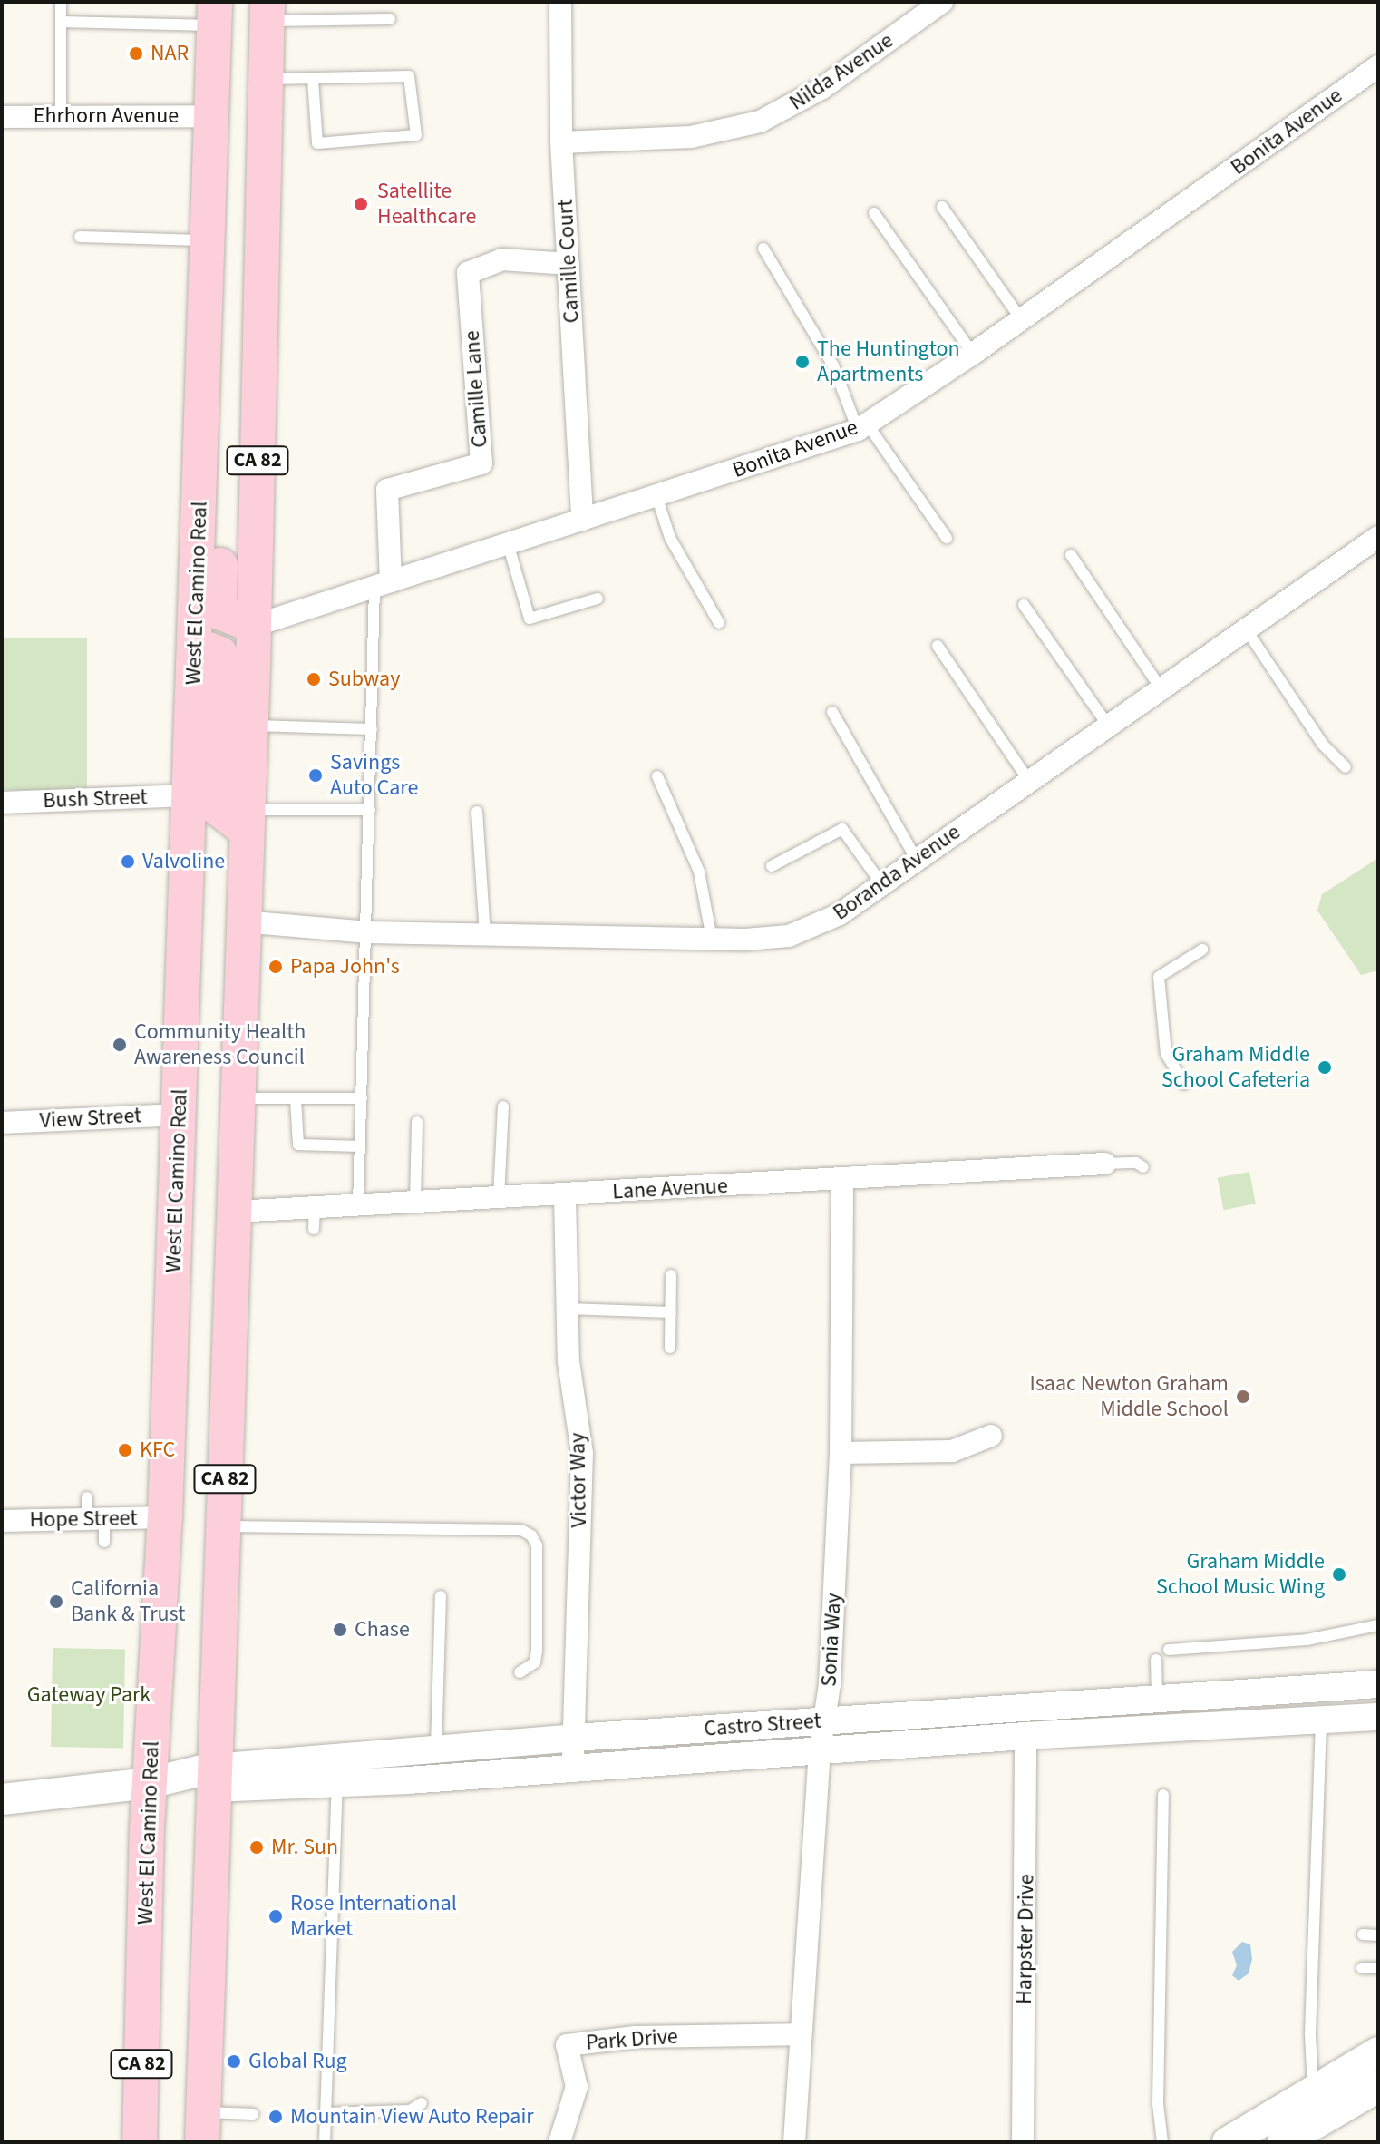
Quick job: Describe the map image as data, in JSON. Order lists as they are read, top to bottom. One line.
{"streets":{"main road":["CA 82","West El Camino Real","Castro Street"],"street":["Nilda Avenue","Ehrhorn Avenue","Bonita Avenue","Camille Court","Camille Lane","Bush Street","Boranda Avenue","View Street","Lane Avenue","Victor Way","Hope Street","Sonia Way","Harpster Drive","Park Drive"]},"crossings":[["Nilda Avenue","Camille Court"],["Ehrhorn Avenue","West El Camino Real"],["Bonita Avenue","Camille Court"],["Bonita Avenue","Camille Lane"],["Bonita Avenue","CA 82"],["Camille Court","Camille Lane"],["CA 82","Boranda Avenue"],["CA 82","Lane Avenue"],["CA 82","Castro Street"],["West El Camino Real","Bush Street"],["West El Camino Real","View Street"],["West El Camino Real","Hope Street"],["West El Camino Real","Castro Street"],["Lane Avenue","Victor Way"],["Lane Avenue","Sonia Way"],["Victor Way","Castro Street"],["Sonia Way","Castro Street"],["Sonia Way","Park Drive"],["Castro Street","Harpster Drive"]],"parks":["Gateway Park"],"places":["NAR","Satellite Healthcare","The Huntington Apartments","Subway","Savings Auto Care","Valvoline","Papa John's","Community Health Awareness Council","Graham Middle School Cafeteria","Isaac Newton Graham Middle School","KFC","Graham Middle School Music Wing","California Bank & Trust","Chase","Mr. Sun","Rose International Market","Global Rug","Mountain View Auto Repair"]}
